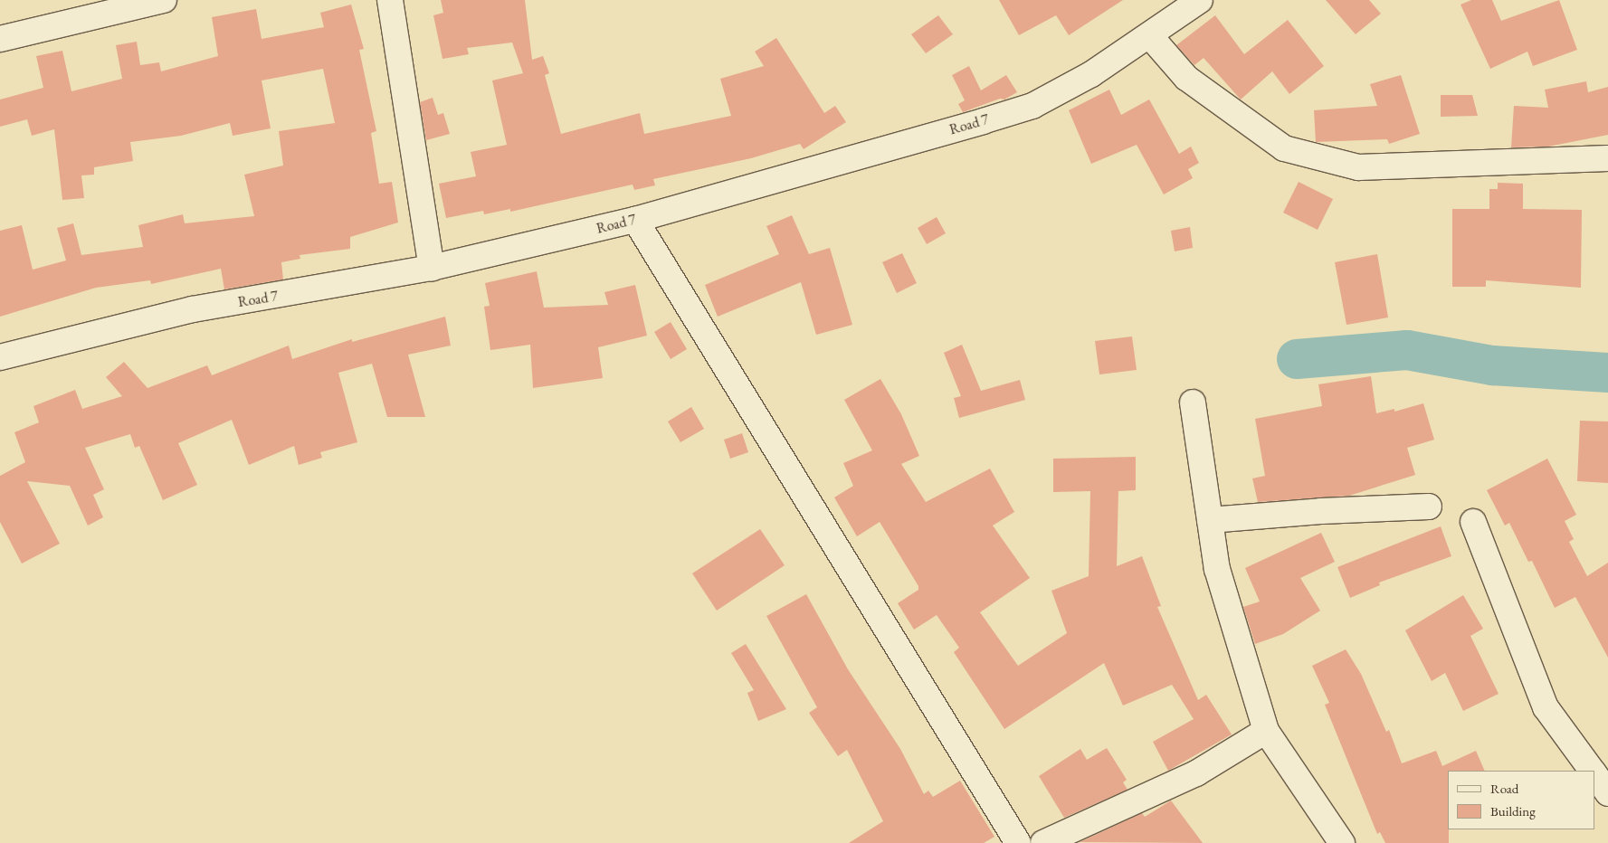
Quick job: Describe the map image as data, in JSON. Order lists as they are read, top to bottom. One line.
{"streets":{"street":["Road 7"]},"legend":["Road","Building"]}
